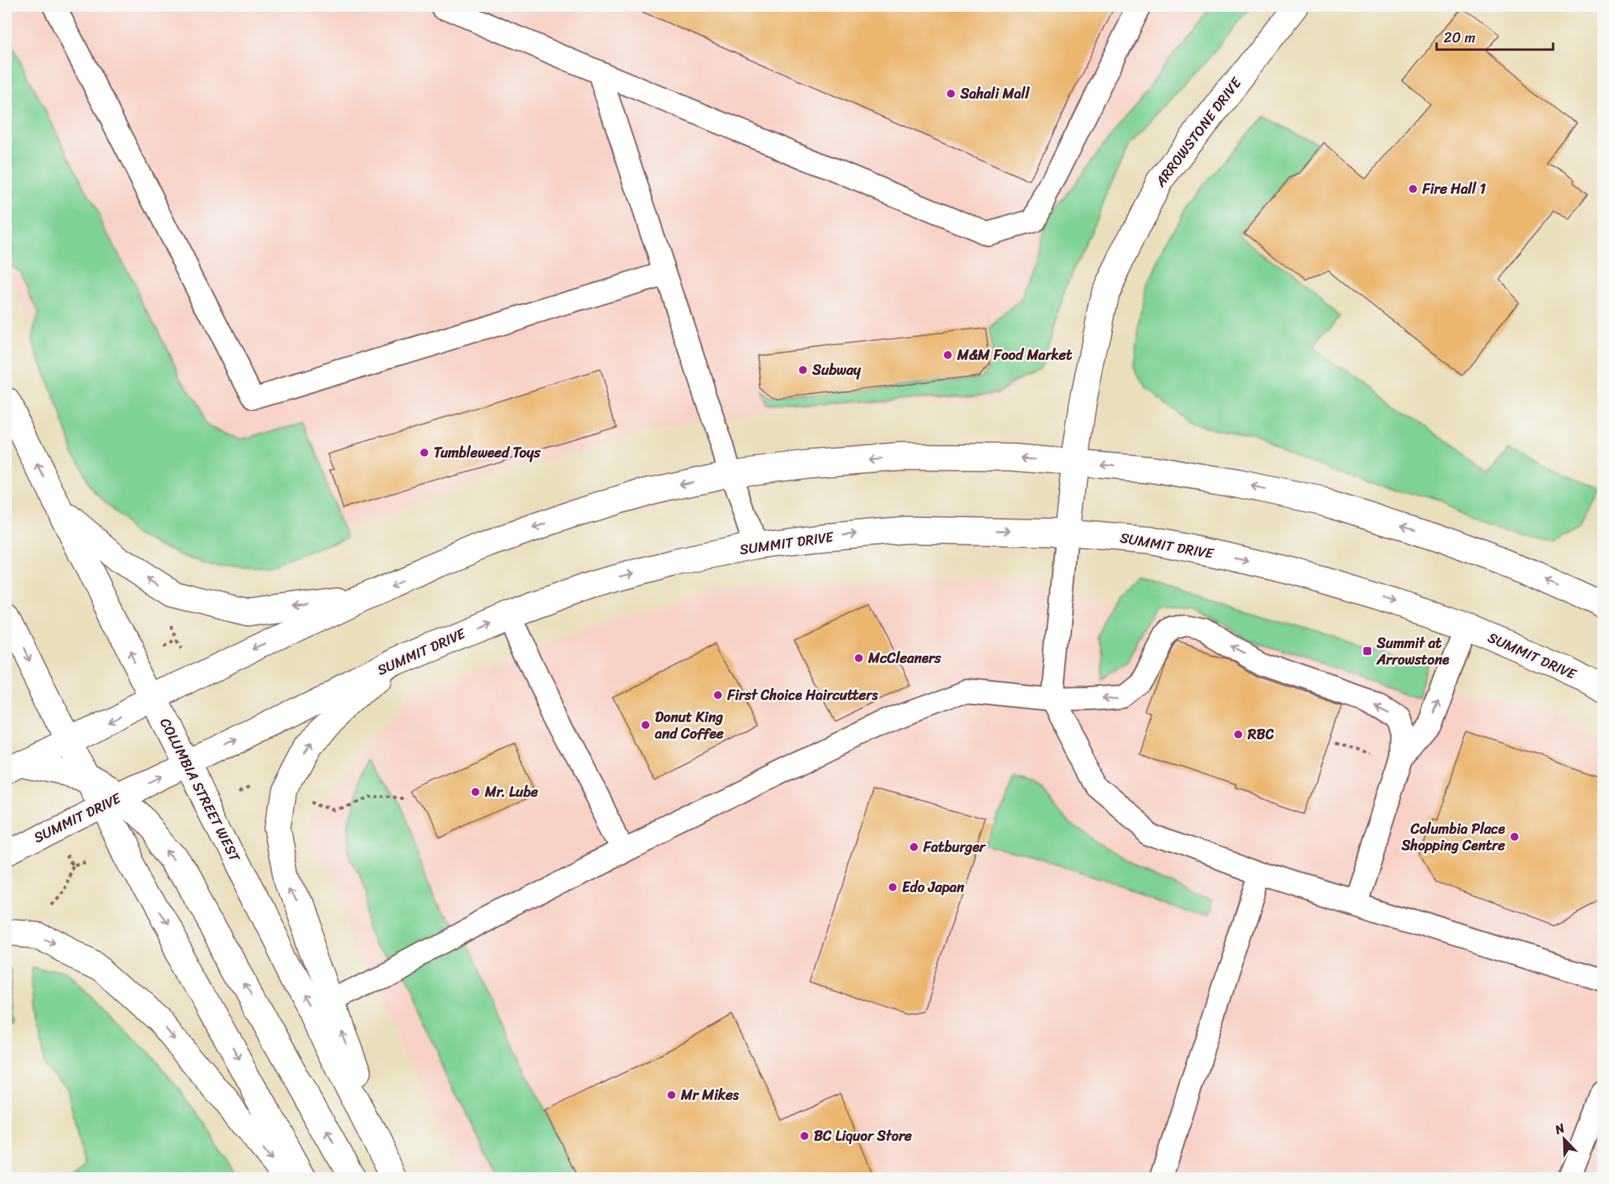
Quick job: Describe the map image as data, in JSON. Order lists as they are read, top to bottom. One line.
{"streets":{"main road":["ARROWSTONE DRIVE","SUMMIT DRIVE","COLUMBIA STREET WEST"]},"crossings":[["ARROWSTONE DRIVE","SUMMIT DRIVE"],["SUMMIT DRIVE","COLUMBIA STREET WEST"]],"places":{"other":["Sahali Mall","Fire Hall 1","M&M Food Market","Subway","Tumbleweed Toys","McCleaners","First Choice Haircutters","Donut King and Coffee","RBC","Mr. Lube","Columbia Place Shopping Centre","Fatburger","Edo Japan","Mr Mikes","BC Liquor Store"],"transit":["Summit at Arrowstone"]},"scale_bar":"20 m","north":"top left"}
